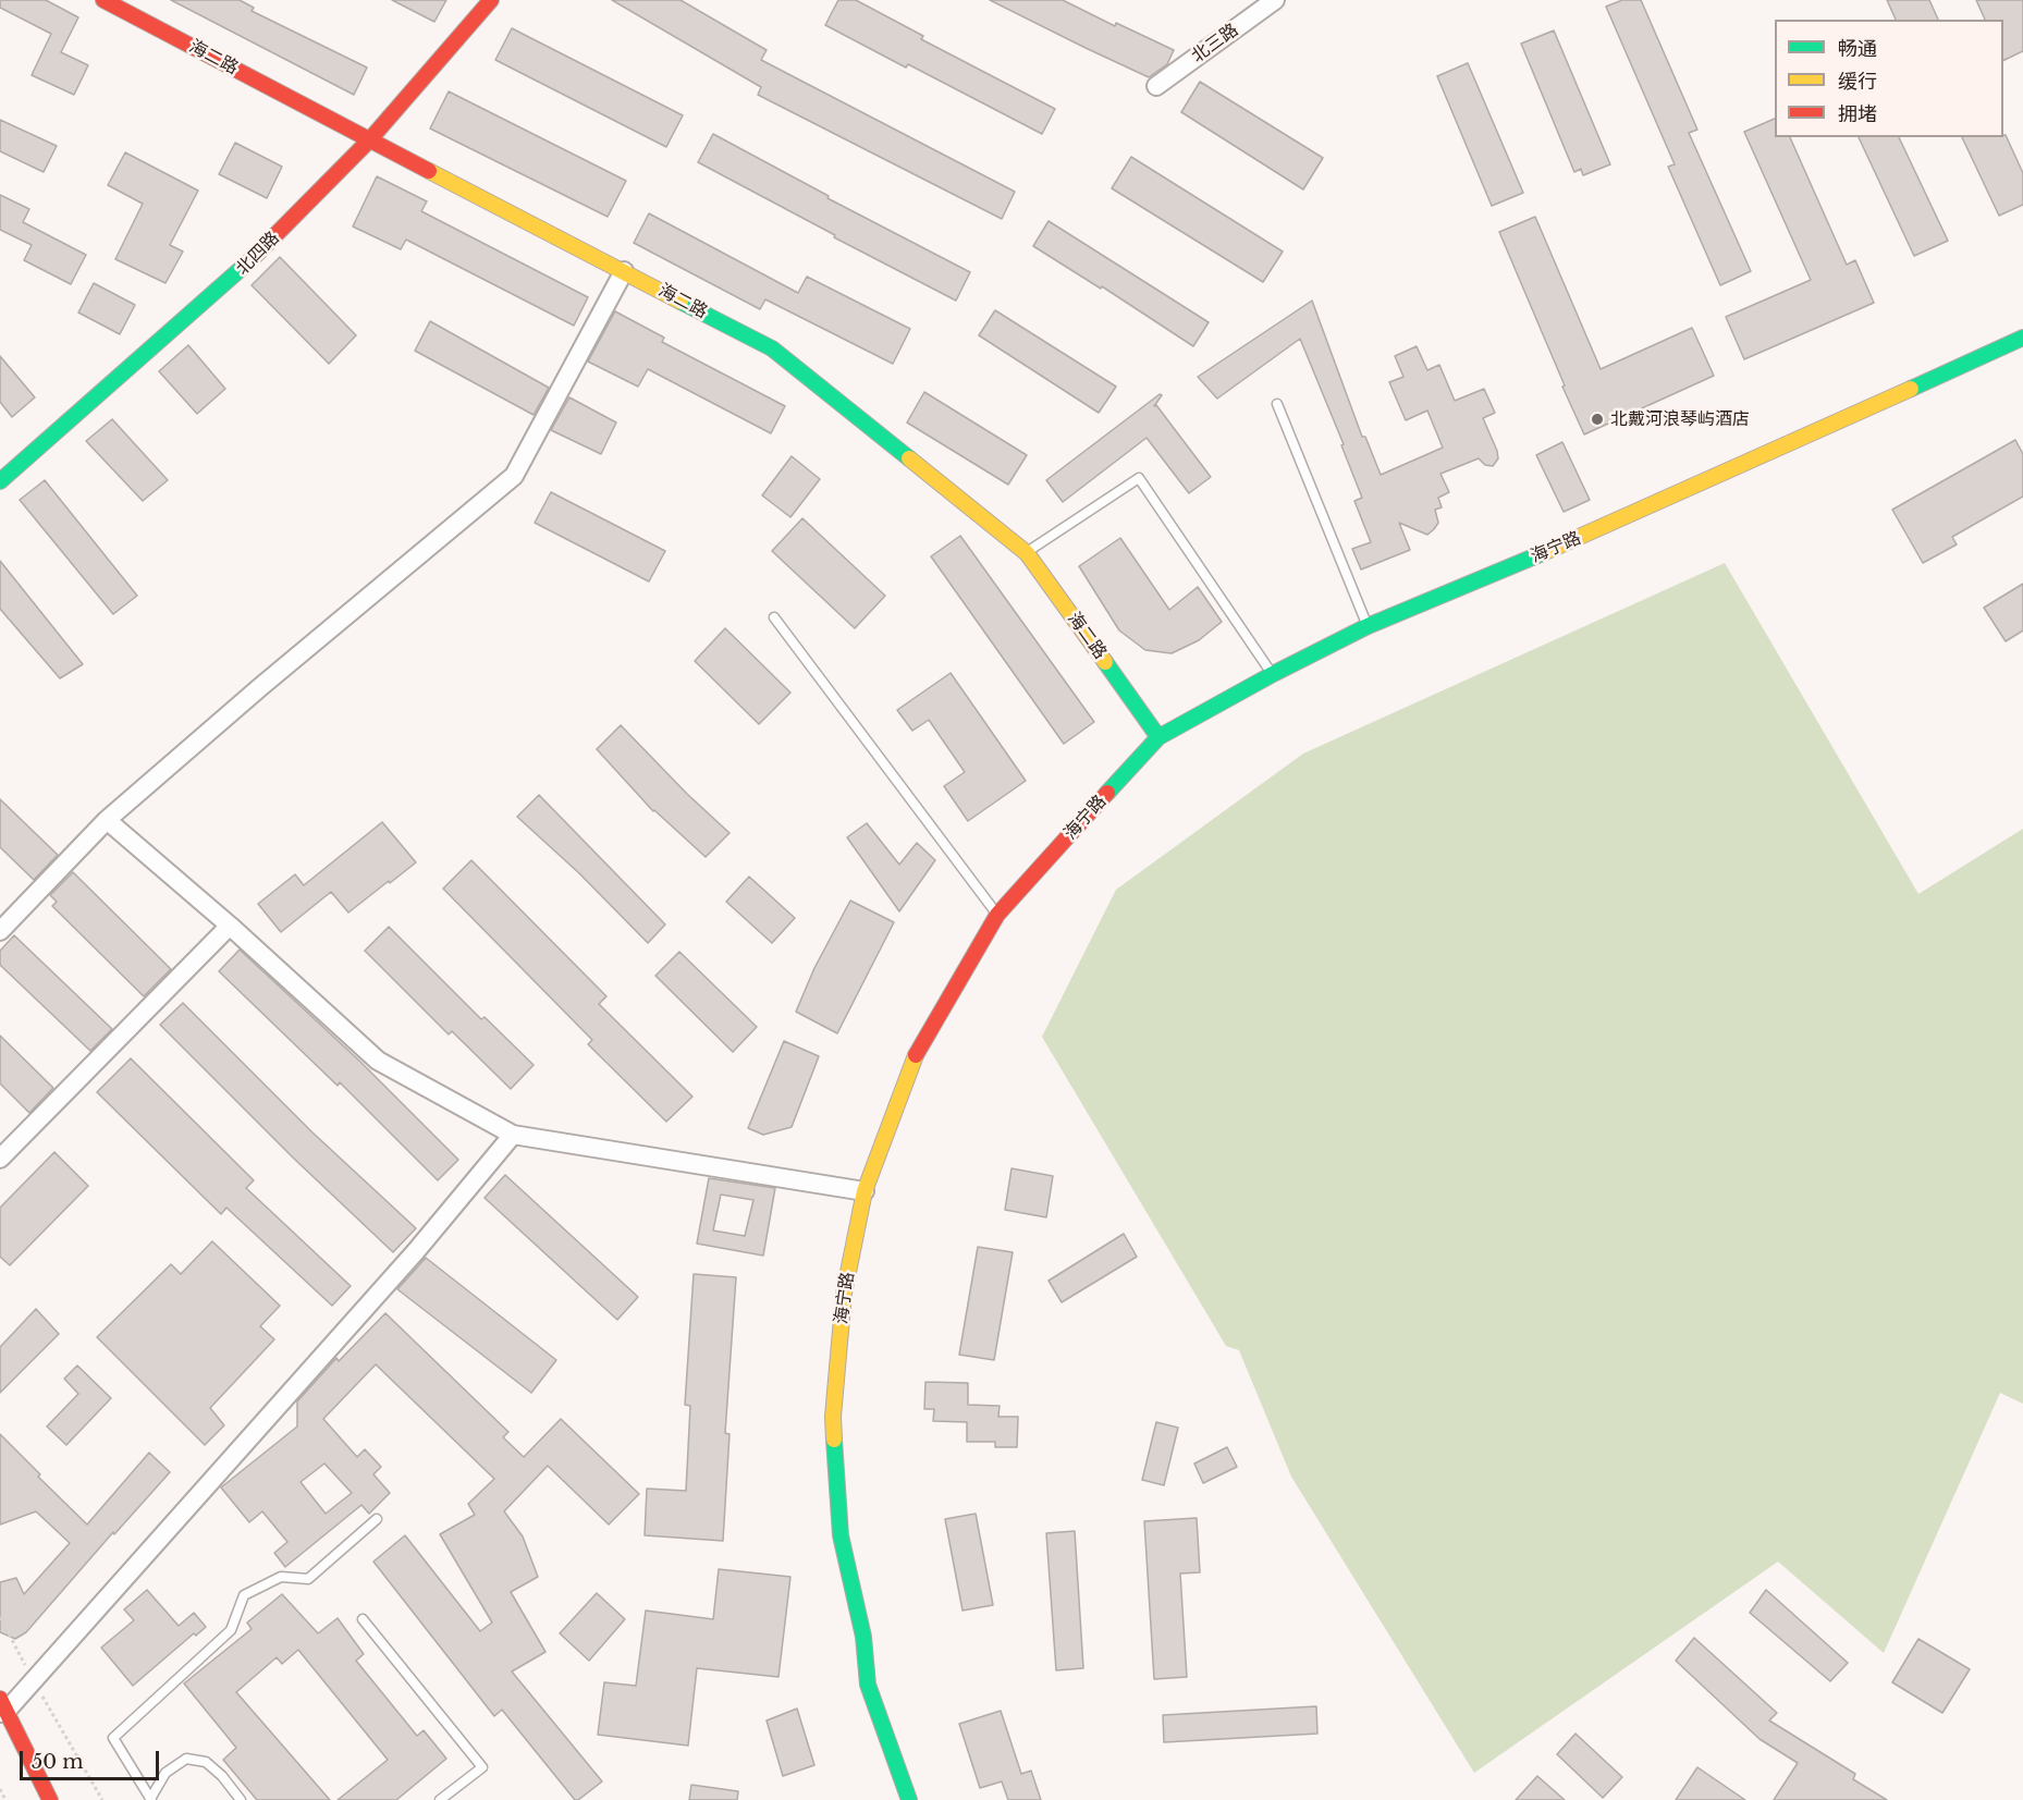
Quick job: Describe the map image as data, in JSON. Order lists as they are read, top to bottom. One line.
{"streets":{"main road":["海二路","北四路","海宁路"],"street":["北三路"]},"crossings":[["海二路","北四路"],["海二路","海宁路"]],"places":["北戴河浪琴屿酒店"],"legend":["畅通","缓行","拥堵"],"scale_bar":"50 m"}
